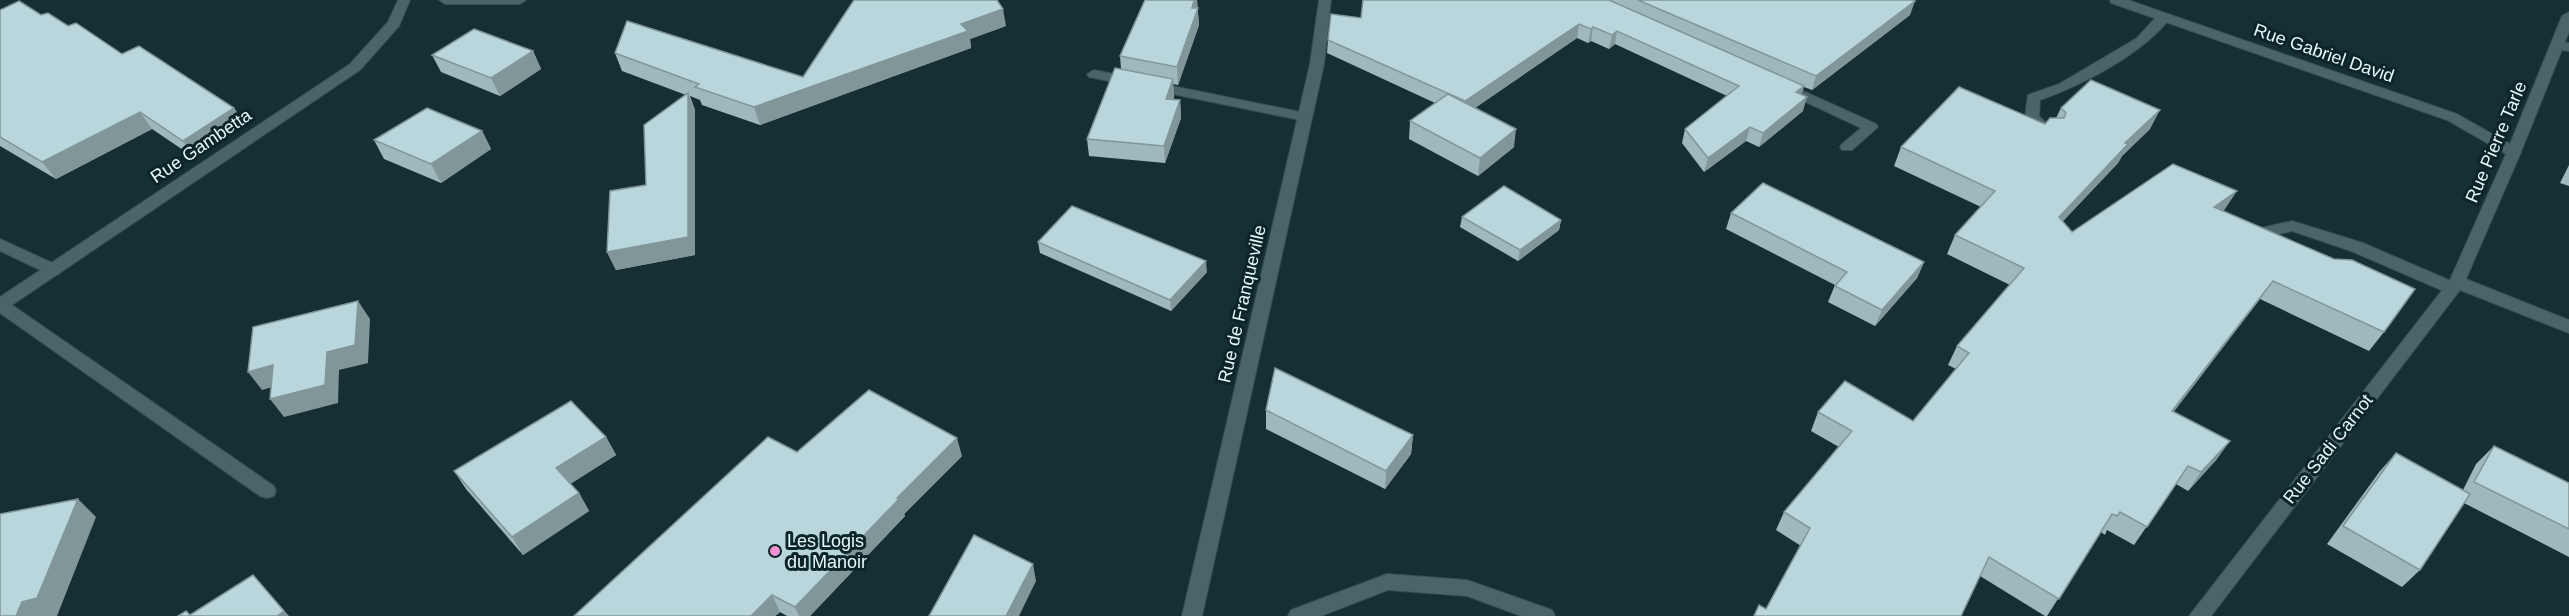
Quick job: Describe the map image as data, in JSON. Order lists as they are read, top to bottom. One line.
{"streets":{"street":["Rue Gabriel David","Rue Pierre Tarle","Rue Gambetta","Rue de Franqueville","Rue Sadi Carnot"]},"crossings":[["Rue Gabriel David","Rue Pierre Tarle"],["Rue Pierre Tarle","Rue Sadi Carnot"]],"places":["Les Logis du Manoir"]}
